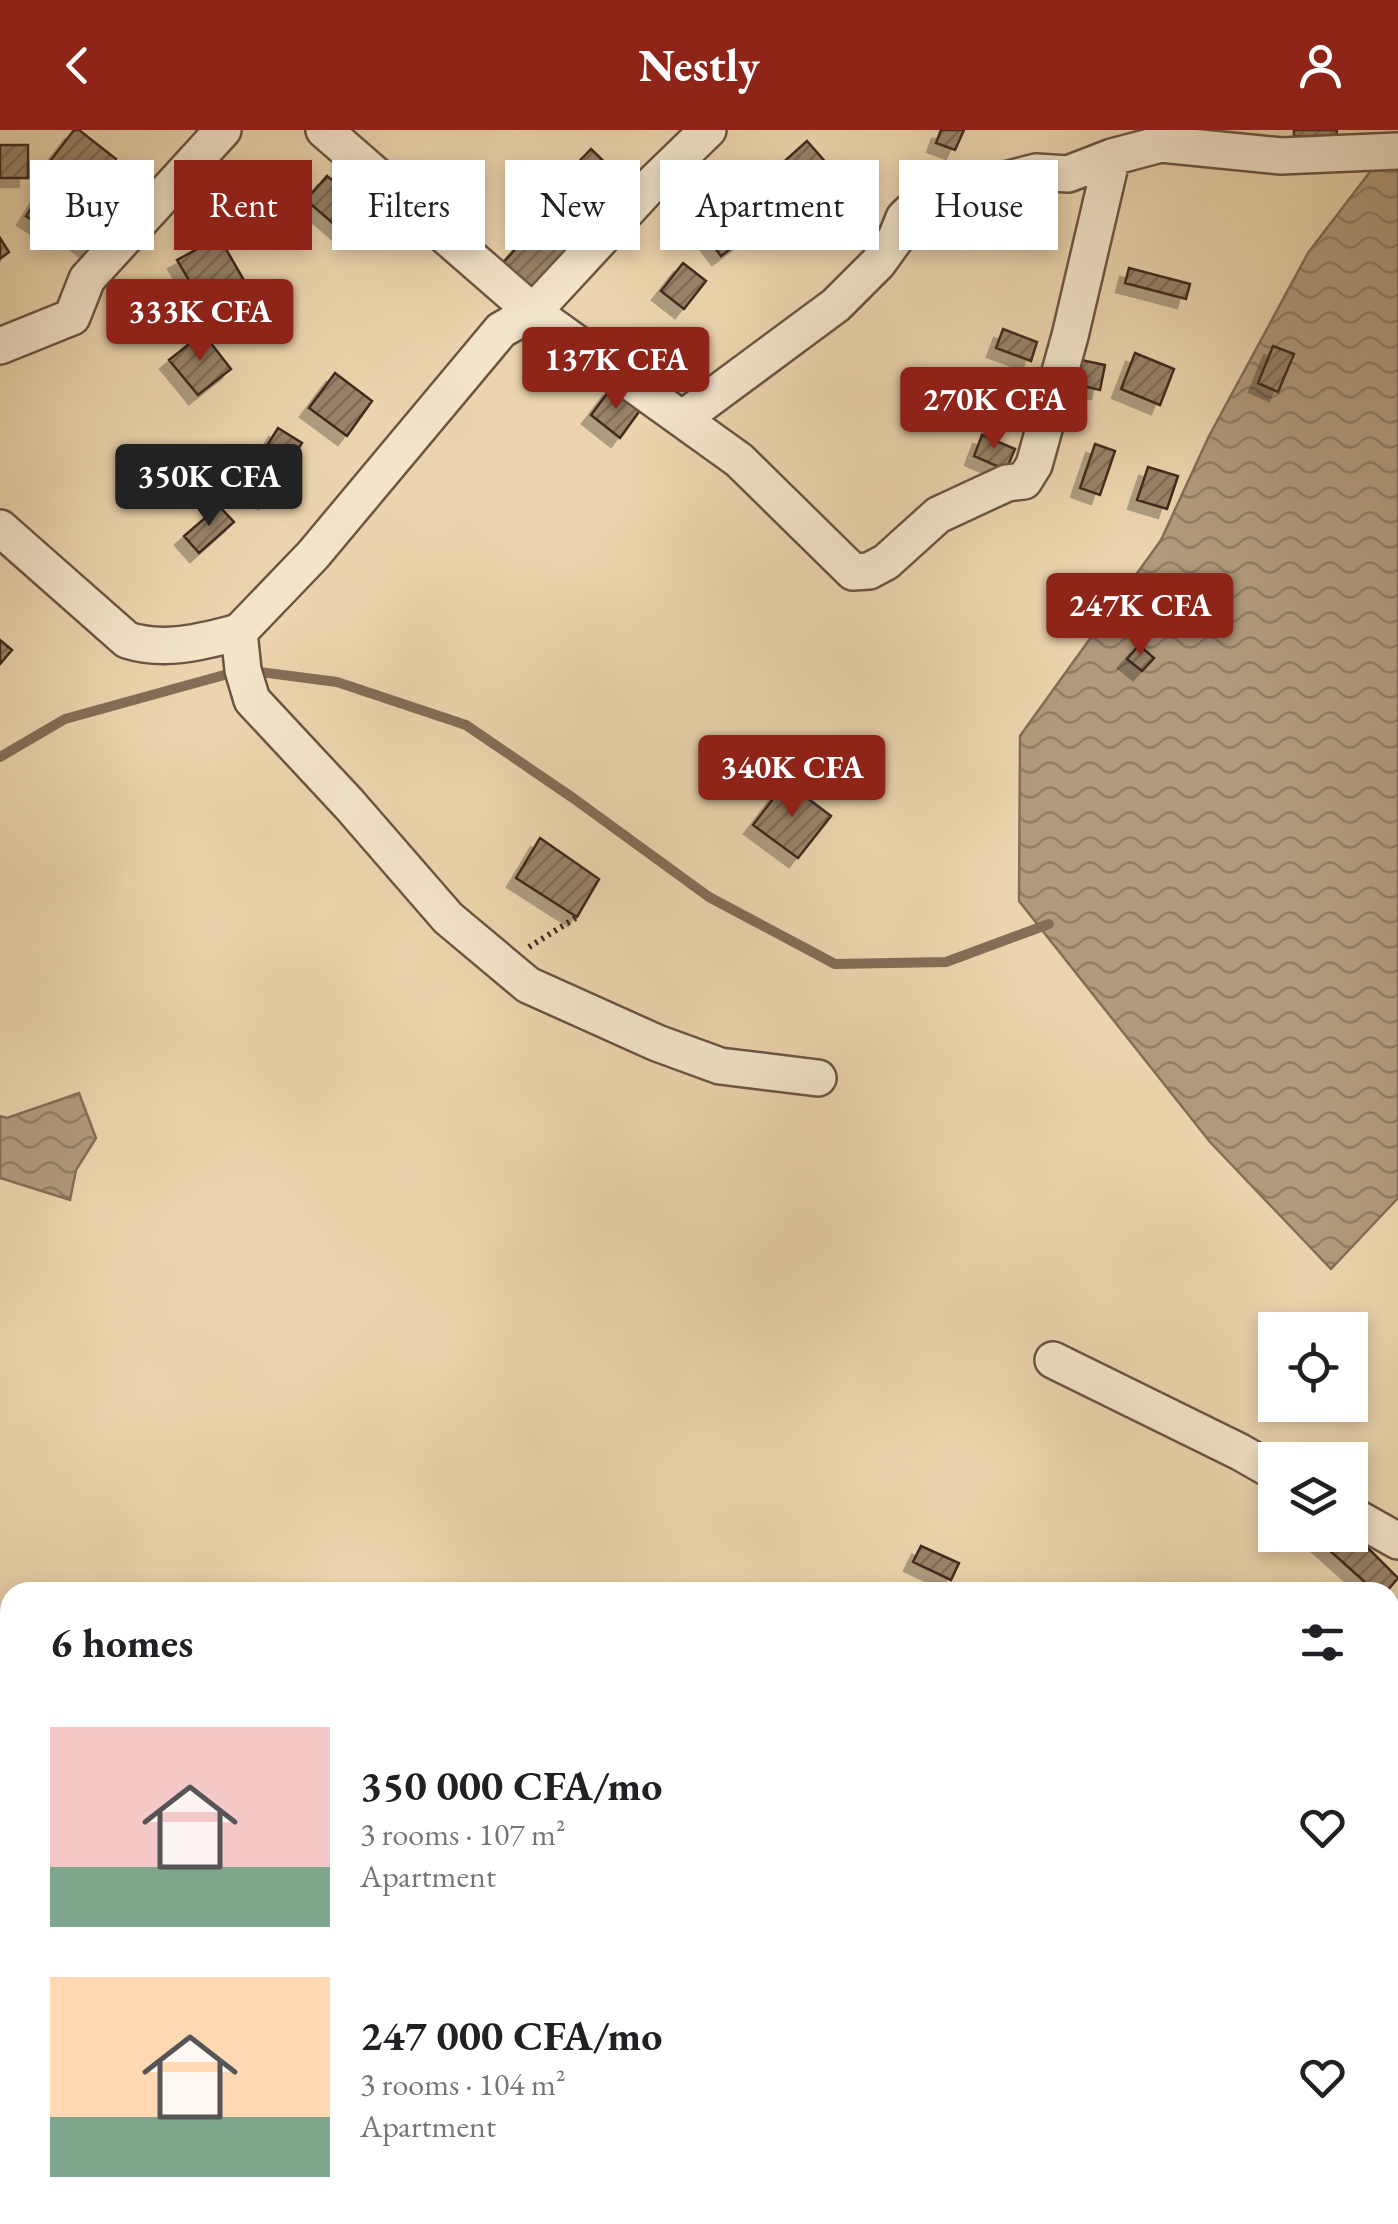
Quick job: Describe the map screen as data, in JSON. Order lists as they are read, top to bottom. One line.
{"page":{"header":"Nestly","chip":["Buy","Rent","Filters","New","Apartment","House"],"price":["333K CFA","137K CFA","270K CFA","350K CFA","247K CFA","340K CFA"],"heading":"6 homes","list":[{"name":"350 000 CFA/mo","note":"3 rooms · 107 m² · Apartment"},{"name":"247 000 CFA/mo","note":"3 rooms · 104 m² · Apartment"}]}}
